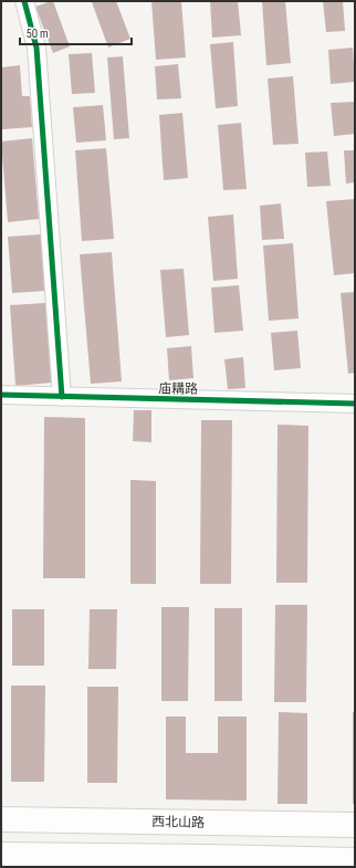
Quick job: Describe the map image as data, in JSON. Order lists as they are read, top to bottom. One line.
{"streets":{"main road":["西北山路"],"street":["庙耩路"]},"scale_bar":"50 m"}
